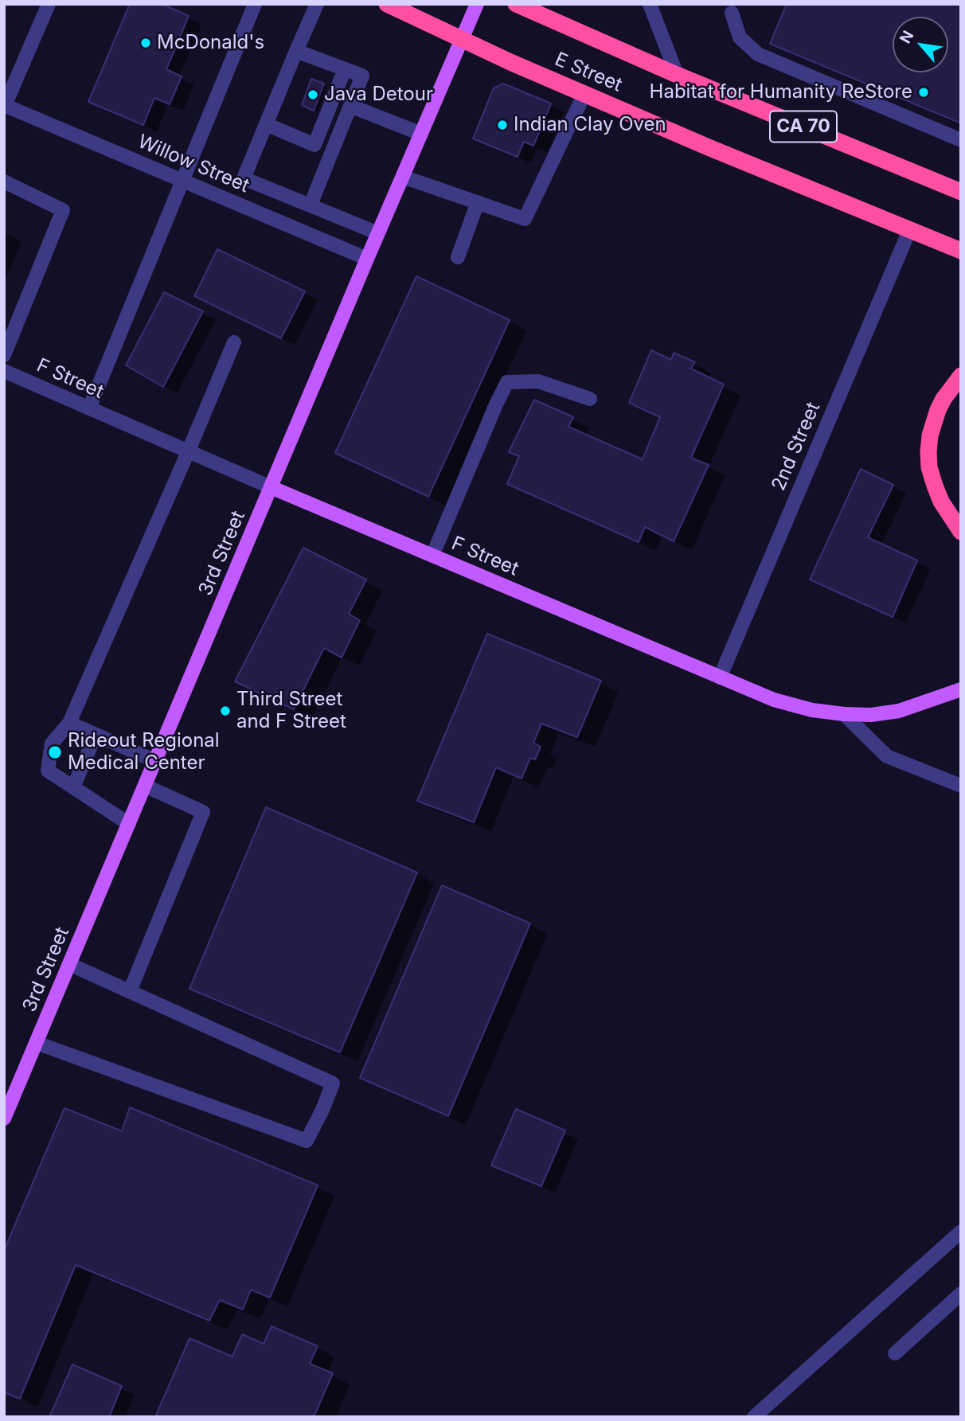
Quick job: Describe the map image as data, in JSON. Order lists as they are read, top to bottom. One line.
{"streets":{"highway":["E Street","CA 70"],"main road":["F Street","3rd Street"],"street":["Willow Street","2nd Street"]},"crossings":[["E Street","2nd Street"],["E Street","3rd Street"],["Willow Street","3rd Street"],["F Street","2nd Street"],["F Street","3rd Street"]],"places":["McDonald's","Habitat for Humanity ReStore","Java Detour","Indian Clay Oven","Third Street and F Street","Rideout Regional Medical Center"],"north":"top left"}
